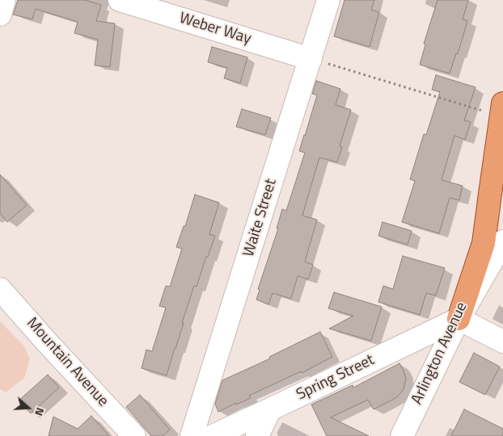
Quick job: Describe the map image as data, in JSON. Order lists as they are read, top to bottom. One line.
{"streets":{"main road":["Arlington Avenue"],"street":["Weber Way","Waite Street","Mountain Avenue","Spring Street"]},"crossings":[["Weber Way","Waite Street"],["Arlington Avenue","Spring Street"]],"north":"right"}
